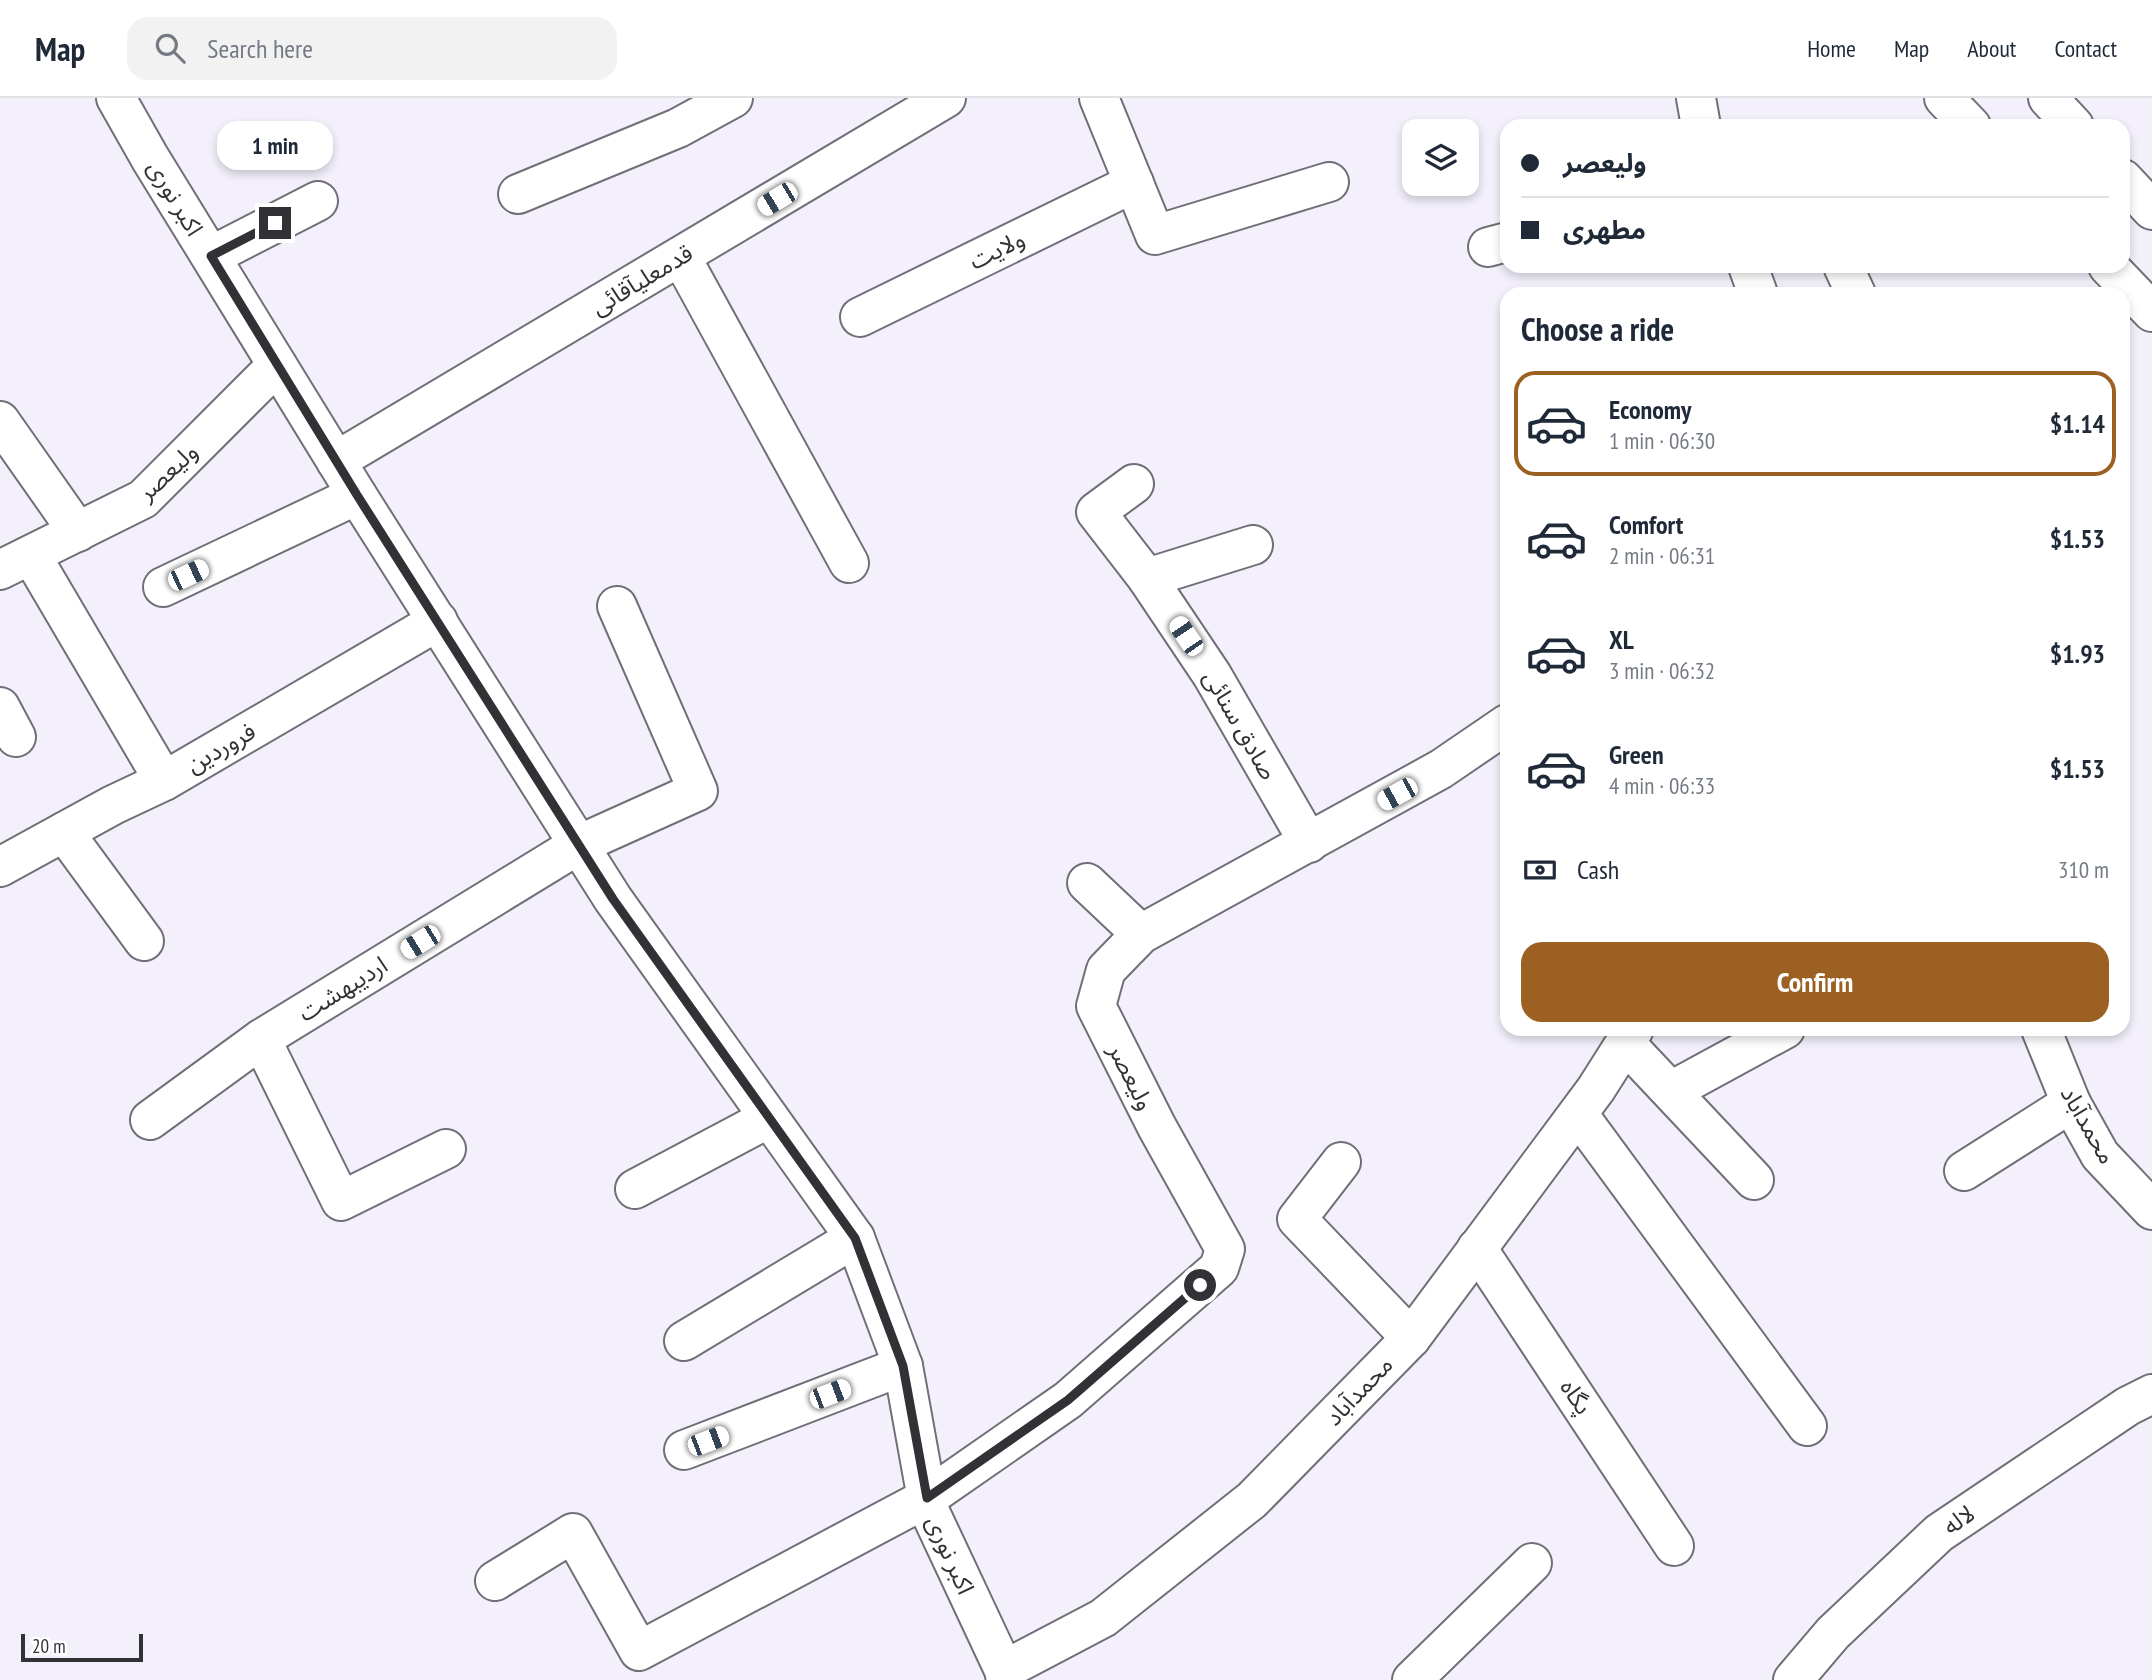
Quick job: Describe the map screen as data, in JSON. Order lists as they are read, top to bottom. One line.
{"streets":{"street":["اکبر نوری","ولایت","قدمعلیآقائی","ولیعصر","صادق سنائی","فروردین","اردیبهشت","محمدآباد","پگاه","لاله"]},"crossings":[["اکبر نوری","قدمعلیآقائی"],["اکبر نوری","ولیعصر"],["اکبر نوری","فروردین"],["اکبر نوری","اردیبهشت"],["اکبر نوری","محمدآباد"],["ولیعصر","صادق سنائی"],["محمدآباد","پگاه"]],"scale_bar":"20 m","page":{"header":"Map","search":"Search here","nav":["Home","Map","About","Contact"],"banner":["ولیعصر","مطهری"],"bubble":"1 min","heading":"Choose a ride","list":[{"name":"Economy","note":"1 min · 06:30","value":"$1.14"},{"name":"Comfort","note":"2 min · 06:31","value":"$1.53"},{"name":"XL","note":"3 min · 06:32","value":"$1.93"},{"name":"Green","note":"4 min · 06:33","value":"$1.53"}],"pay":["Cash","310 m"],"buttons":"Confirm","scale":"20 m"}}
